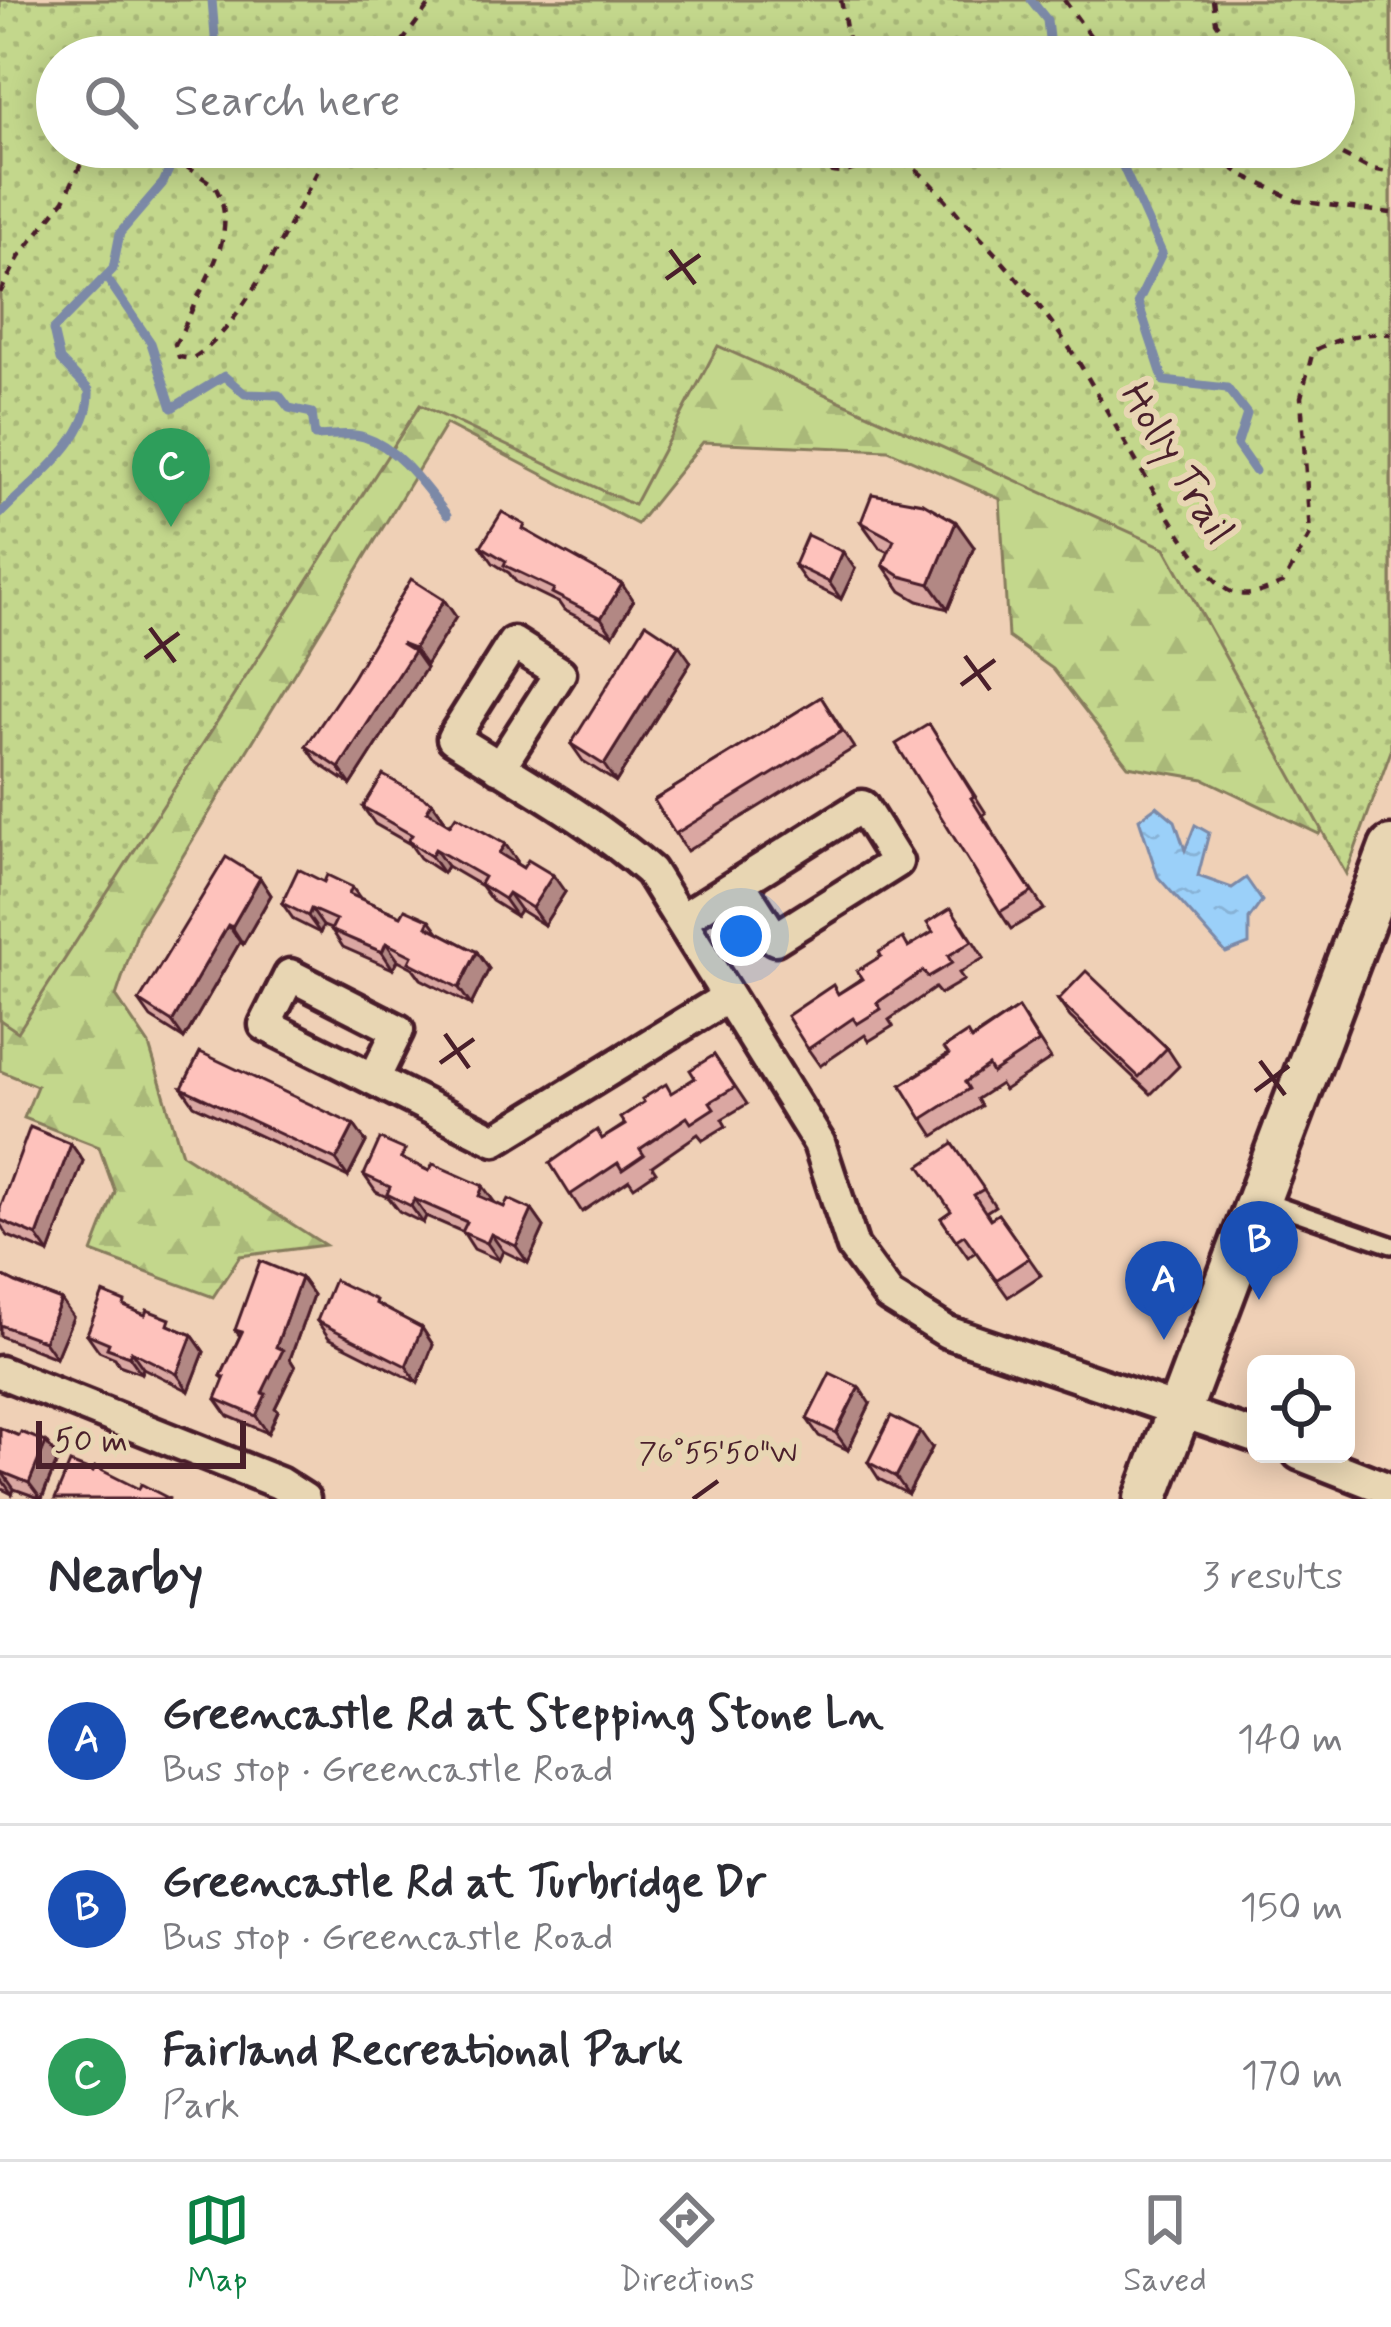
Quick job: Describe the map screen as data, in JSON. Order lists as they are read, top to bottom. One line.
{"streets":{"path":["Holly Trail"]},"scale_bar":"50 m","page":{"search":"Search here","pins":["C","B","A"],"scale":"50 m","heading":["Nearby","3 results"],"list":[{"mark":"A","name":"Greencastle Rd at Stepping Stone Ln","note":"Bus stop · Greencastle Road","value":"140 m"},{"mark":"B","name":"Greencastle Rd at Turbridge Dr","note":"Bus stop · Greencastle Road","value":"150 m"},{"mark":"C","name":"Fairland Recreational Park","note":"Park","value":"170 m"}],"nav":["Map","Directions","Saved"]},"coordinates":["76°55'50\"W"]}
